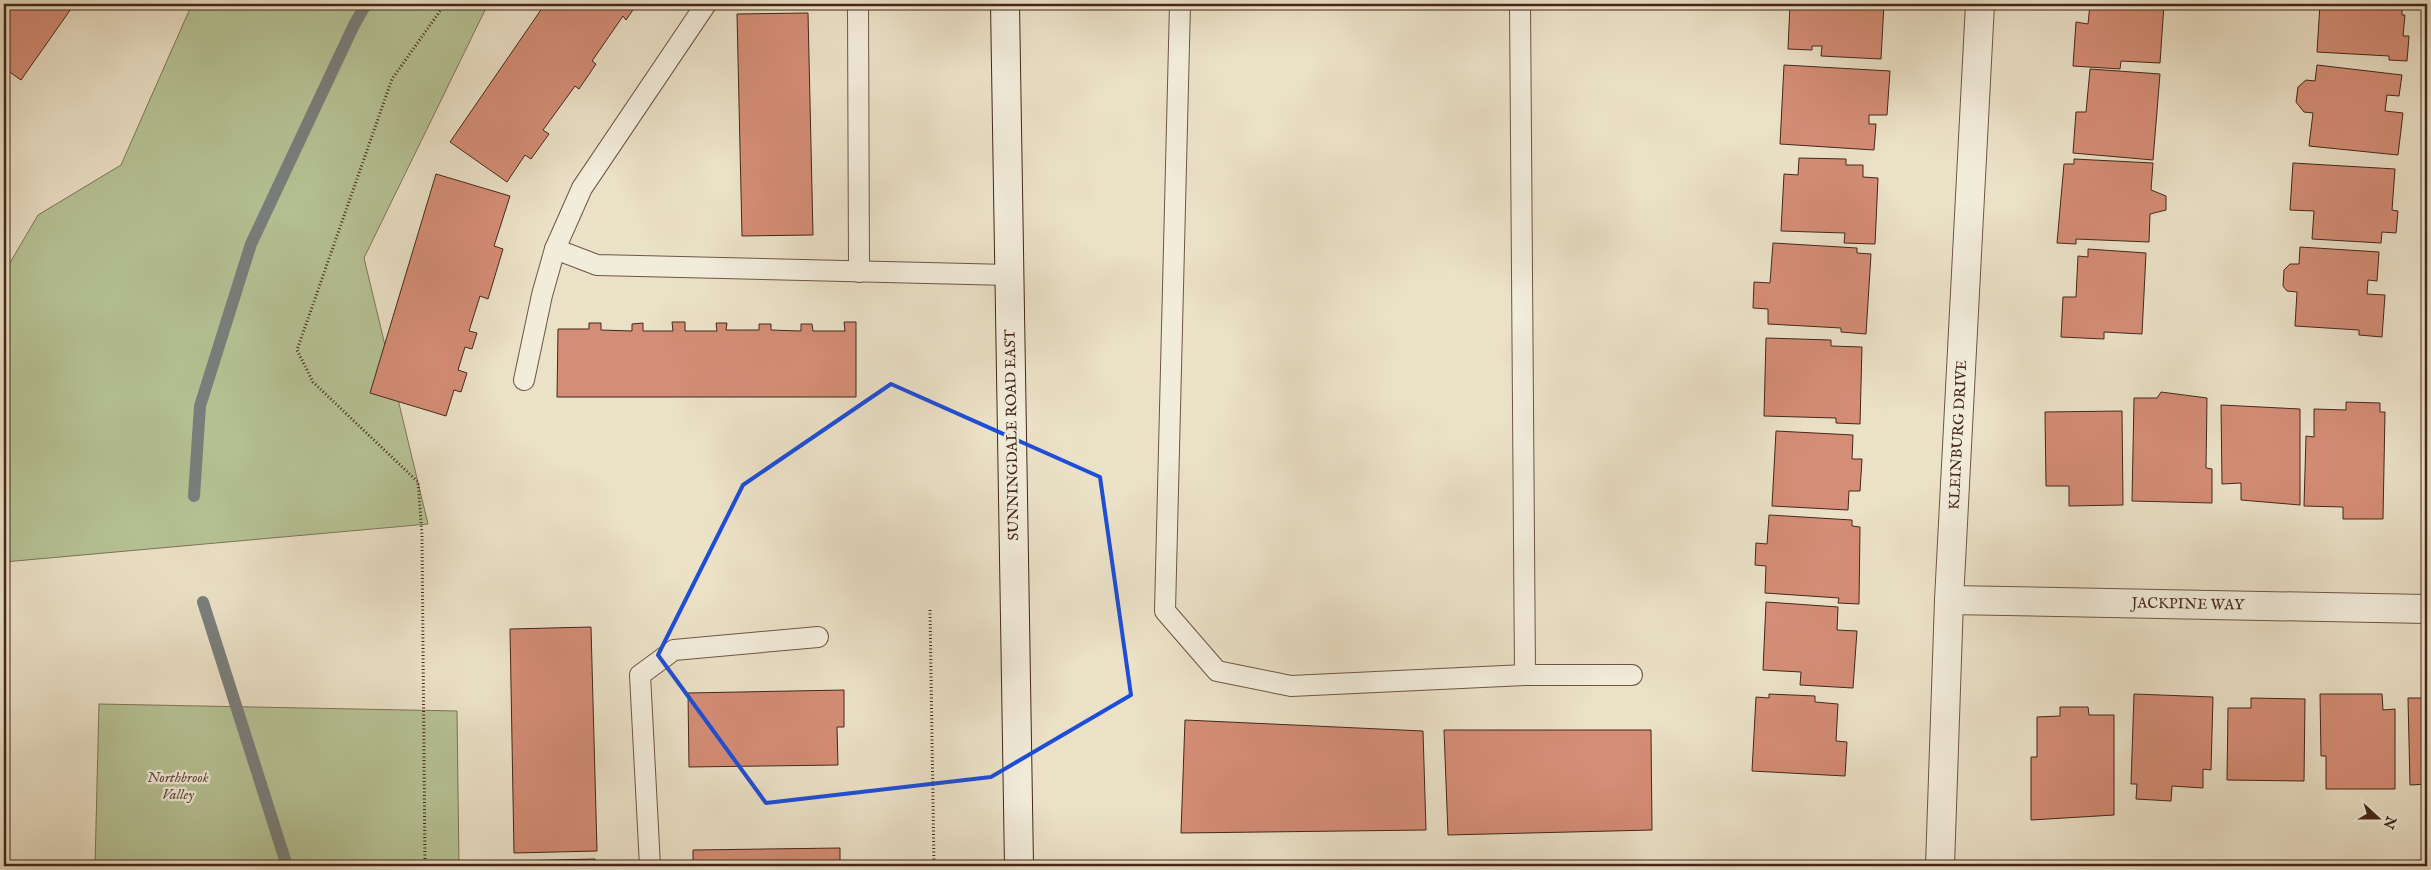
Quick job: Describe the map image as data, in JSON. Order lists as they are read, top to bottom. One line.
{"streets":{"street":["SUNNINGDALE ROAD EAST","KLEINBURG DRIVE","JACKPINE WAY"]},"crossings":[["KLEINBURG DRIVE","JACKPINE WAY"]],"parks":["Northbrook Valley"],"north":"right"}
